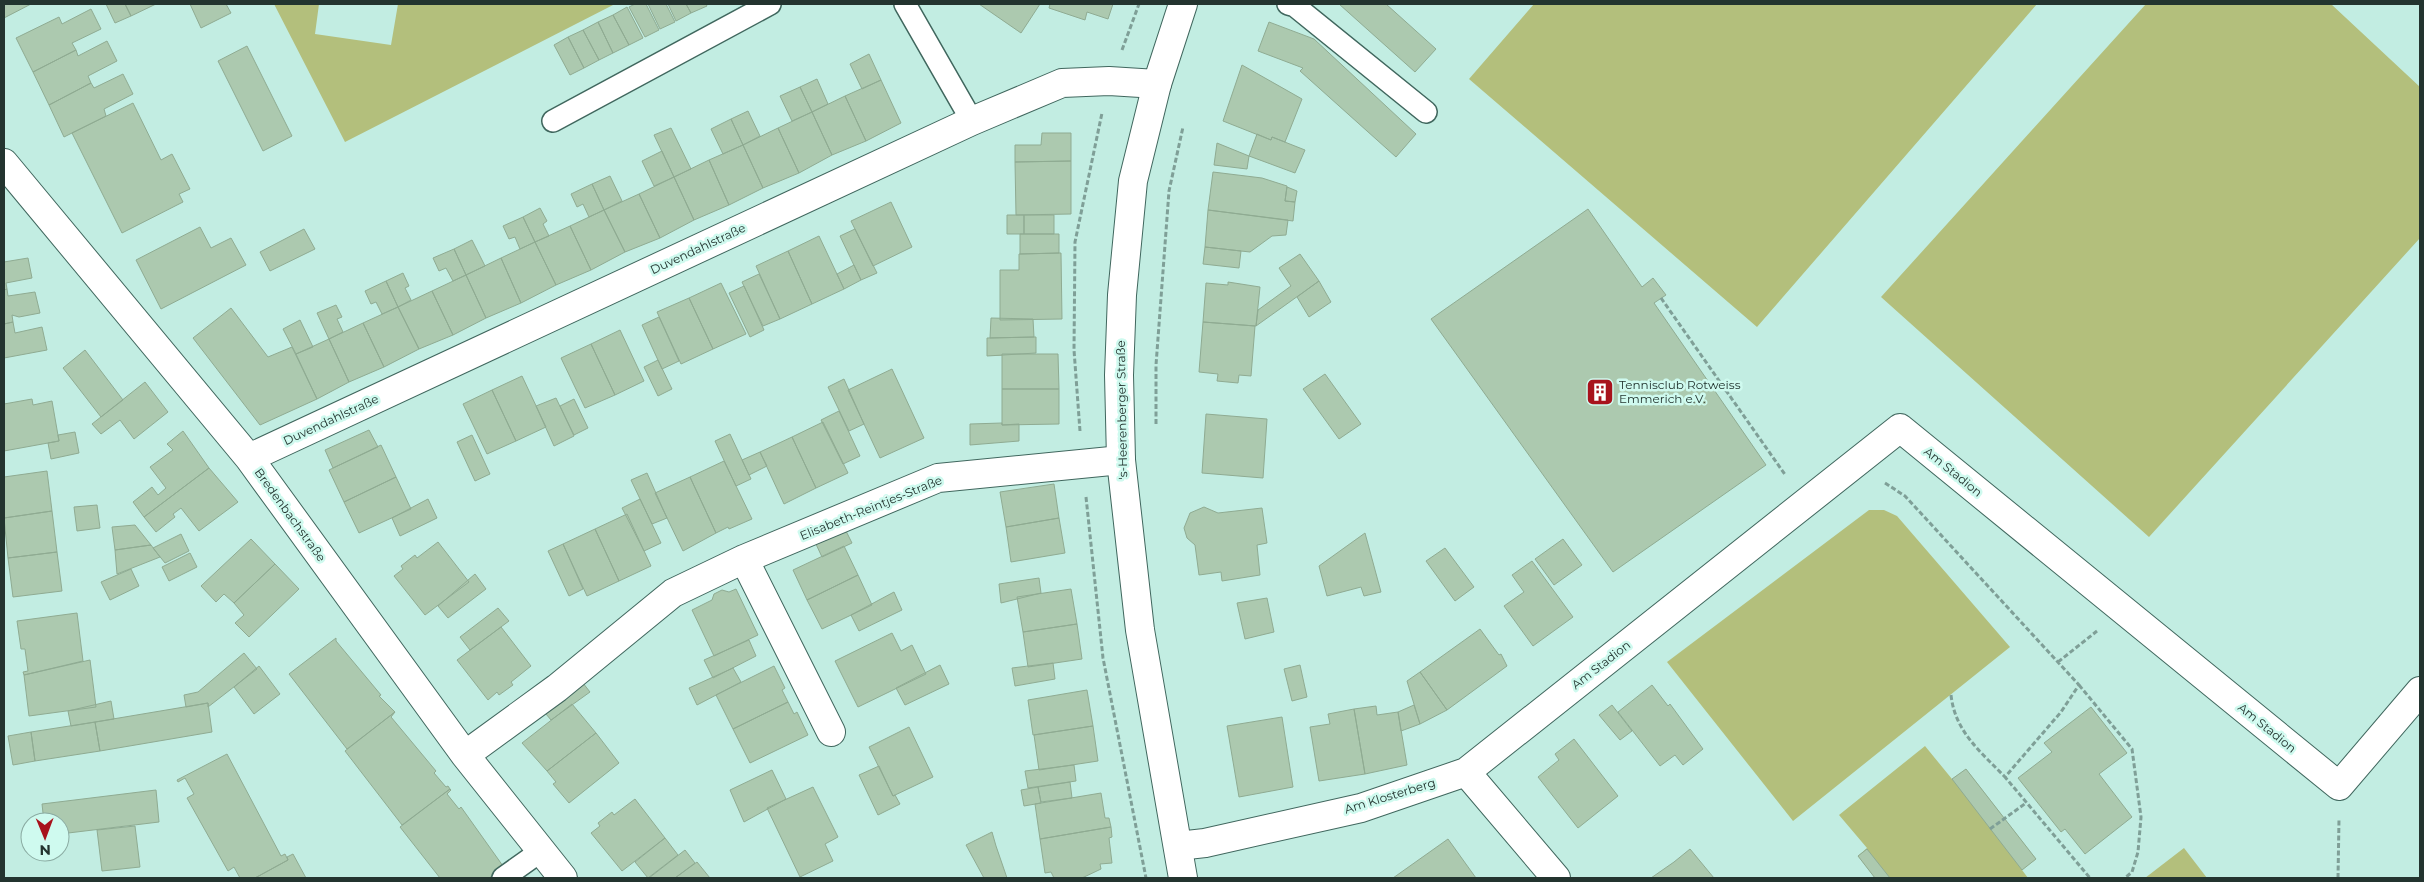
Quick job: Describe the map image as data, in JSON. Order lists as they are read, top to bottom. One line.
{"streets":{"street":["Duvendahlstraße","'s-Heerenberger Straße","Am Stadion","Elisabeth-Reintjes-Straße","Bredenbachstraße","Am Klosterberg"]},"crossings":[["Duvendahlstraße","'s-Heerenberger Straße"],["Duvendahlstraße","Bredenbachstraße"],["'s-Heerenberger Straße","Elisabeth-Reintjes-Straße"],["'s-Heerenberger Straße","Am Klosterberg"],["Am Stadion","Am Klosterberg"],["Elisabeth-Reintjes-Straße","Bredenbachstraße"]],"places":{"building":["Tennisclub Rotweiss Emmerich e.V."]},"north":"bottom"}
